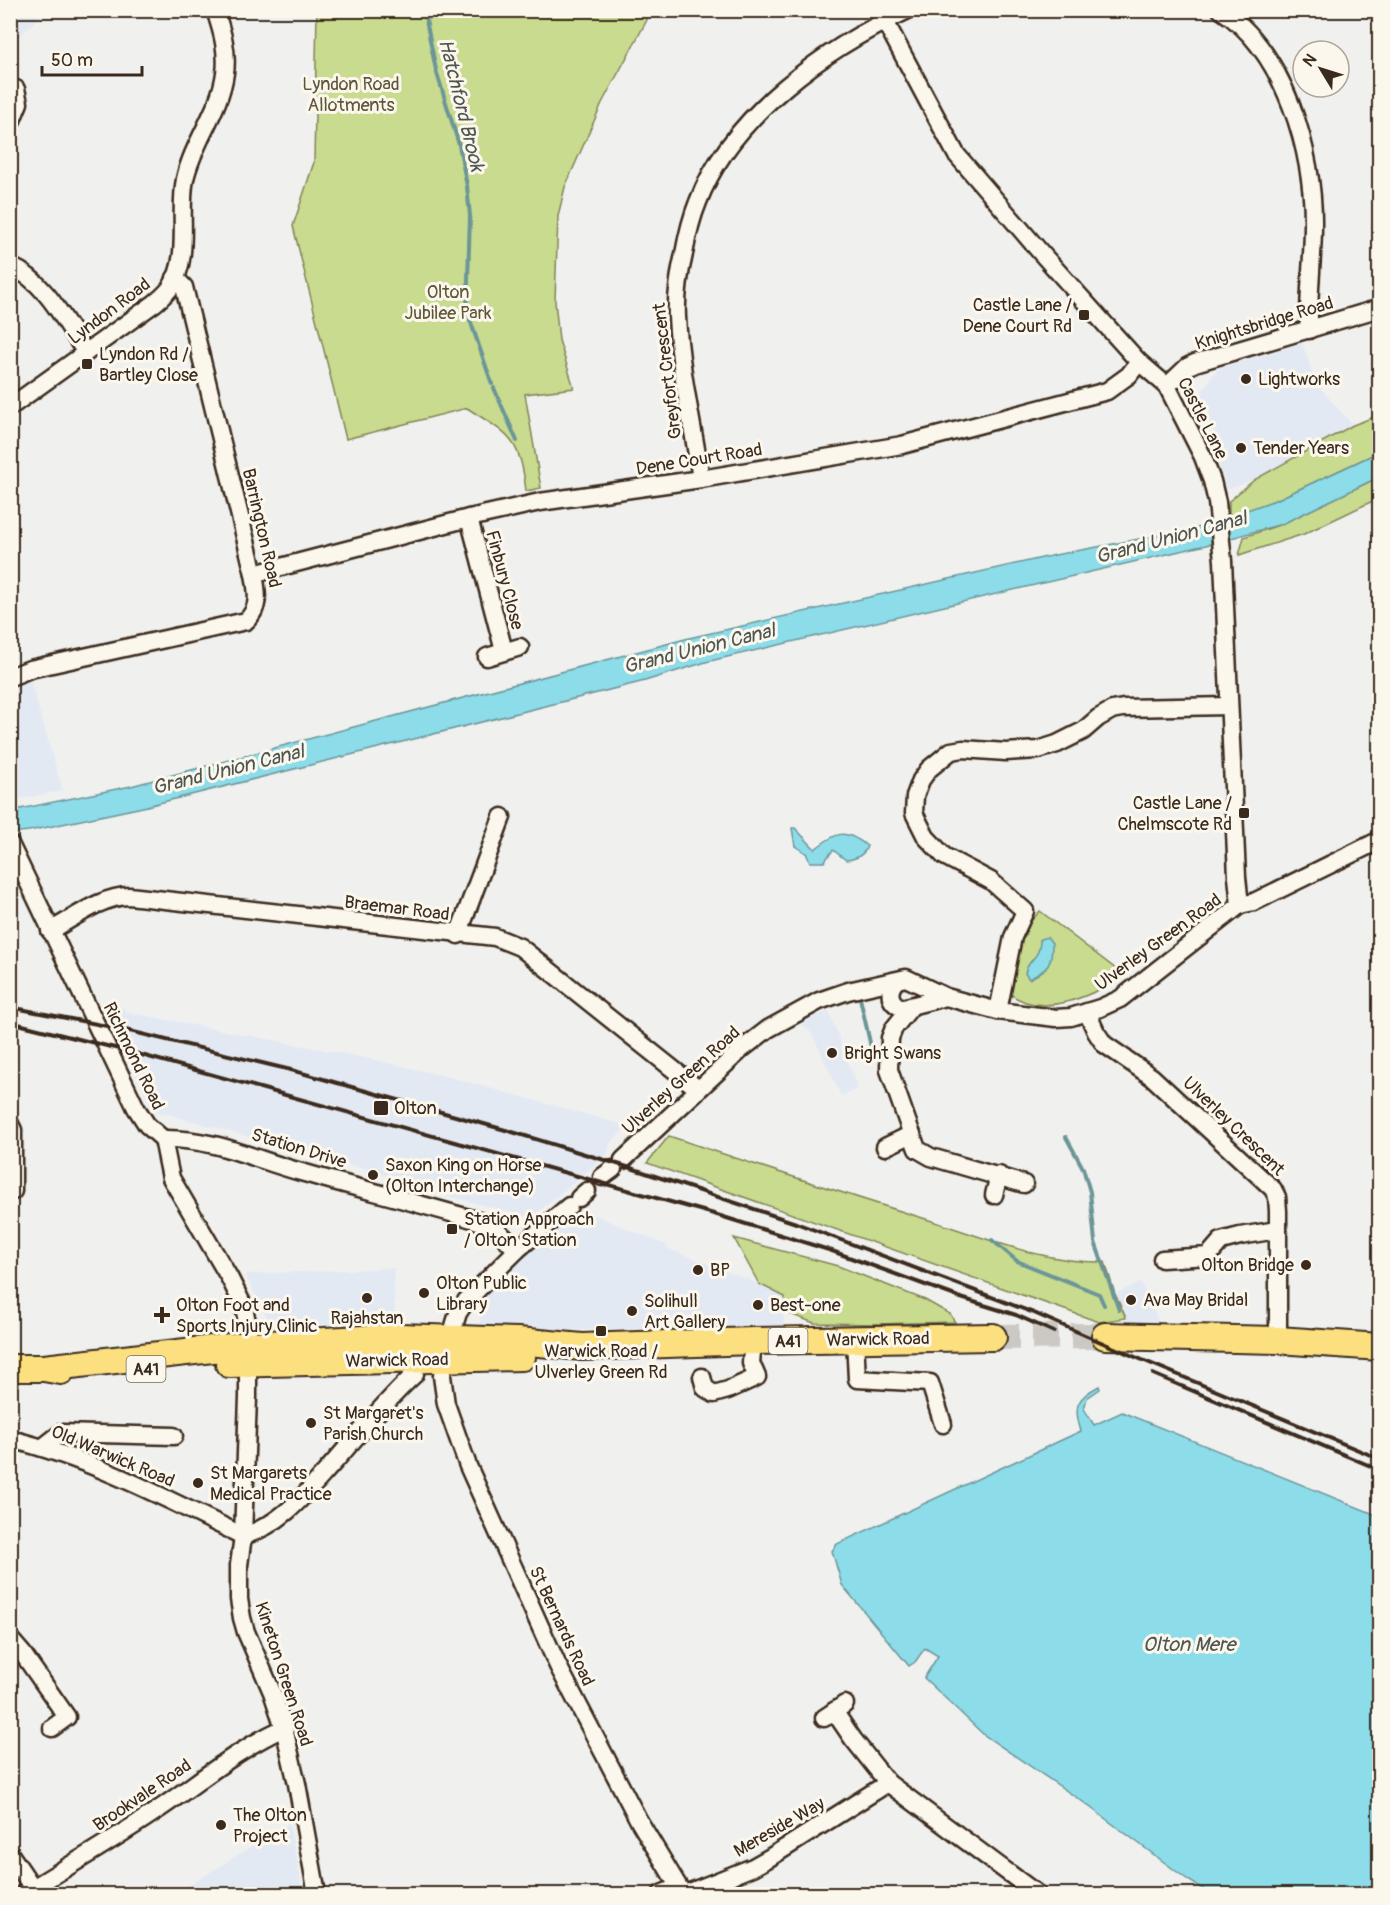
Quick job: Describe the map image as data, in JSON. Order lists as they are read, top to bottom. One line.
{"streets":{"highway":["Warwick Road","A41"],"street":["Lyndon Road","Knightsbridge Road","Greyfort Crescent","Castle Lane","Dene Court Road","Barrington Road","Finbury Close","Braemar Road","Ulverley Green Road","Richmond Road","Ulverley Crescent","Station Drive","Old Warwick Road","St Bernards Road","Kineton Green Road","Brookvale Road","Mereside Way"]},"crossings":[["Lyndon Road","Barrington Road"],["Knightsbridge Road","Castle Lane"],["Greyfort Crescent","Castle Lane"],["Greyfort Crescent","Dene Court Road"],["Castle Lane","Dene Court Road"],["Castle Lane","Ulverley Green Road"],["Dene Court Road","Barrington Road"],["Dene Court Road","Finbury Close"],["Braemar Road","Ulverley Green Road"],["Braemar Road","Richmond Road"],["Ulverley Green Road","Ulverley Crescent"],["Richmond Road","Station Drive"],["Warwick Road","St Bernards Road"],["Warwick Road","Kineton Green Road"],["Old Warwick Road","Kineton Green Road"],["St Bernards Road","Mereside Way"],["Kineton Green Road","Brookvale Road"]],"water":["Hatchford Brook","Grand Union Canal","Olton Mere"],"parks":["Lyndon Road Allotments","Olton Jubilee Park"],"places":{"transit":["Castle Lane / Dene Court Rd","Lyndon Rd / Bartley Close","Castle Lane / Chelmscote Rd","Olton","Station Approach / Olton Station","Warwick Road / Ulverley Green Rd"],"other":["Lightworks","Tender Years","Bright Swans","Saxon King on Horse (Olton Interchange)","Olton Bridge","BP","Olton Public Library","Rajahstan","Ava May Bridal","Best-one","Solihull Art Gallery","St Margaret's Parish Church","St Margarets Medical Practice","The Olton Project"],"health":["Olton Foot and Sports Injury Clinic"]},"scale_bar":"50 m","north":"top left"}
